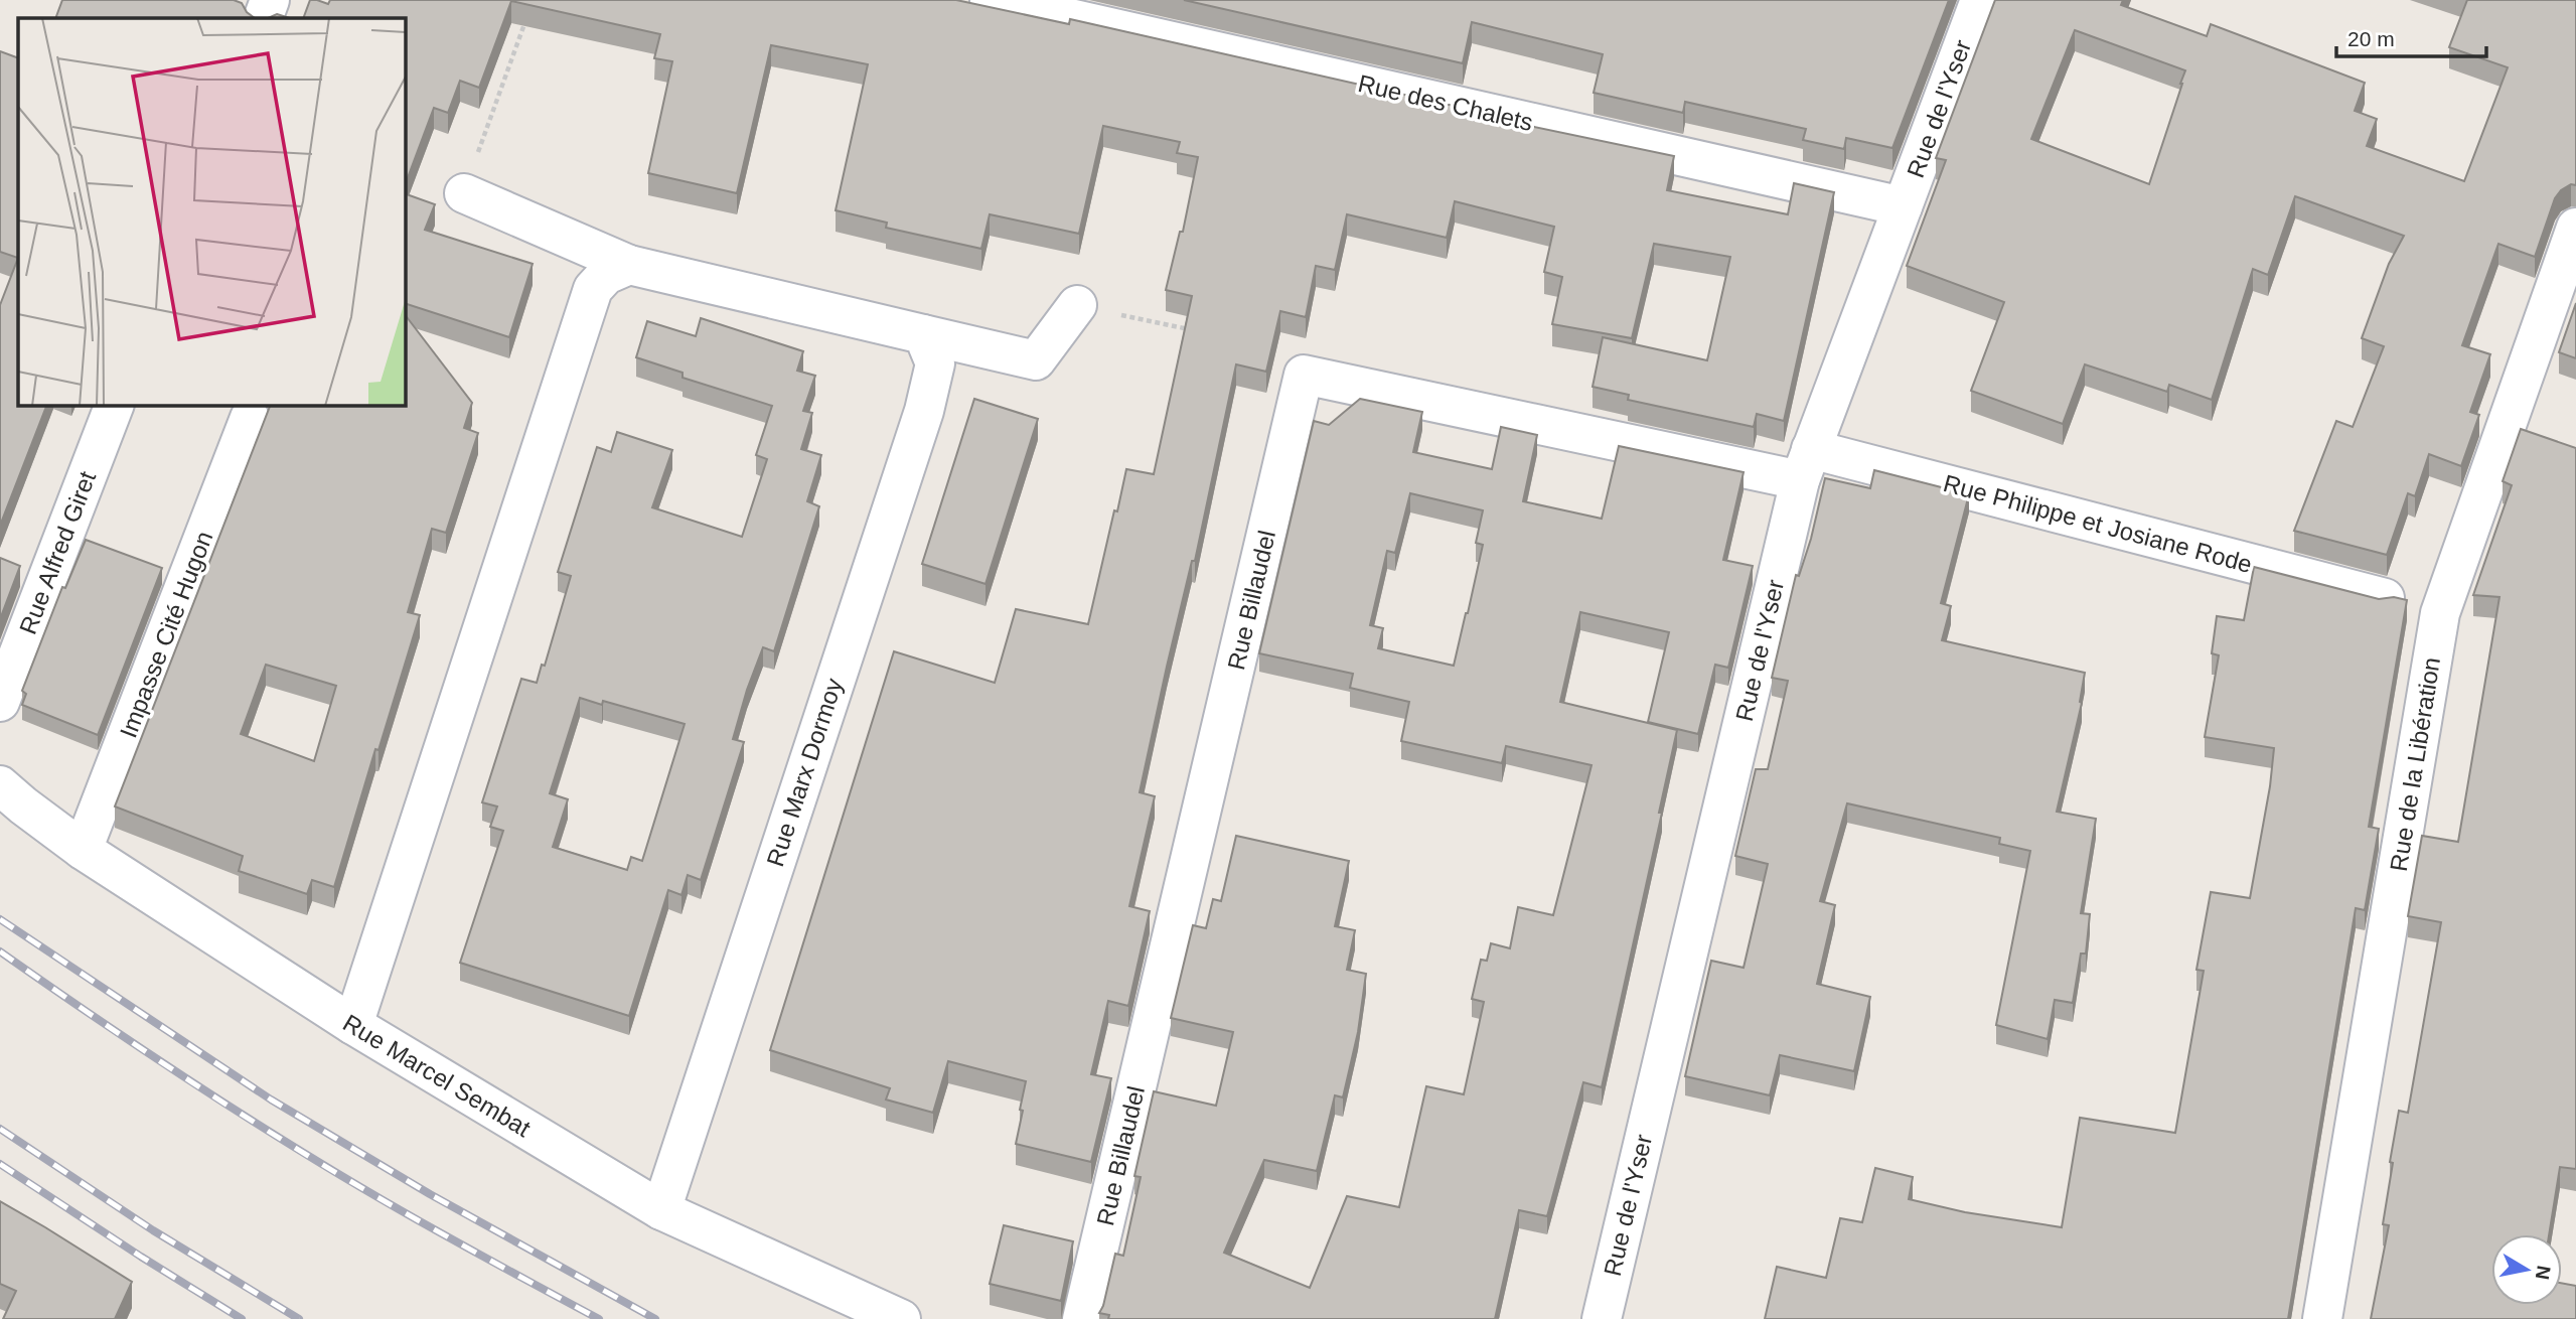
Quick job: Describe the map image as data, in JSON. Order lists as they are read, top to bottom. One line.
{"streets":{"street":["Rue des Chalets","Rue de l'Yser","Rue Philippe et Josiane Rode","Rue Alfred Giret","Rue Billaudel","Impasse Cité Hugon","Rue de la Libération","Rue Marx Dormoy","Rue Marcel Sembat"]},"crossings":[["Rue des Chalets","Rue de l'Yser"],["Rue de l'Yser","Rue Philippe et Josiane Rode"],["Rue de l'Yser","Rue Billaudel"],["Rue Philippe et Josiane Rode","Rue Billaudel"],["Impasse Cité Hugon","Rue Marcel Sembat"],["Rue Marx Dormoy","Rue Marcel Sembat"]],"scale_bar":"20 m","north":"right"}
